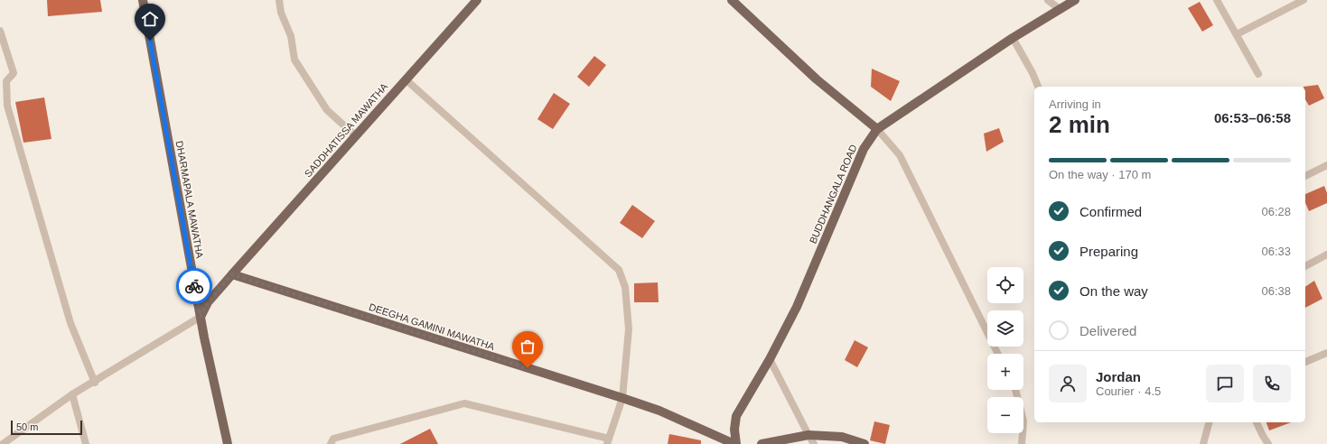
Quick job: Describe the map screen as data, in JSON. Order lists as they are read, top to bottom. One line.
{"streets":{"main road":["SADDHATISSA MAWATHA","BUDDHANGALA ROAD","DHARMAPALA MAWATHA","DEEGHA GAMINI MAWATHA"]},"crossings":[["SADDHATISSA MAWATHA","DEEGHA GAMINI MAWATHA"],["BUDDHANGALA ROAD","DEEGHA GAMINI MAWATHA"]],"scale_bar":"50 m","page":{"heading":["2 min","Arriving in","06:53–06:58"],"panel":["Jordan","Courier · 4.5"],"bar":"On the way · 170 m","list":[["Confirmed","06:28"],["Preparing","06:33"],["On the way","06:38"],"Delivered"],"map_buttons":["+","−"],"scale":"50 m"}}
